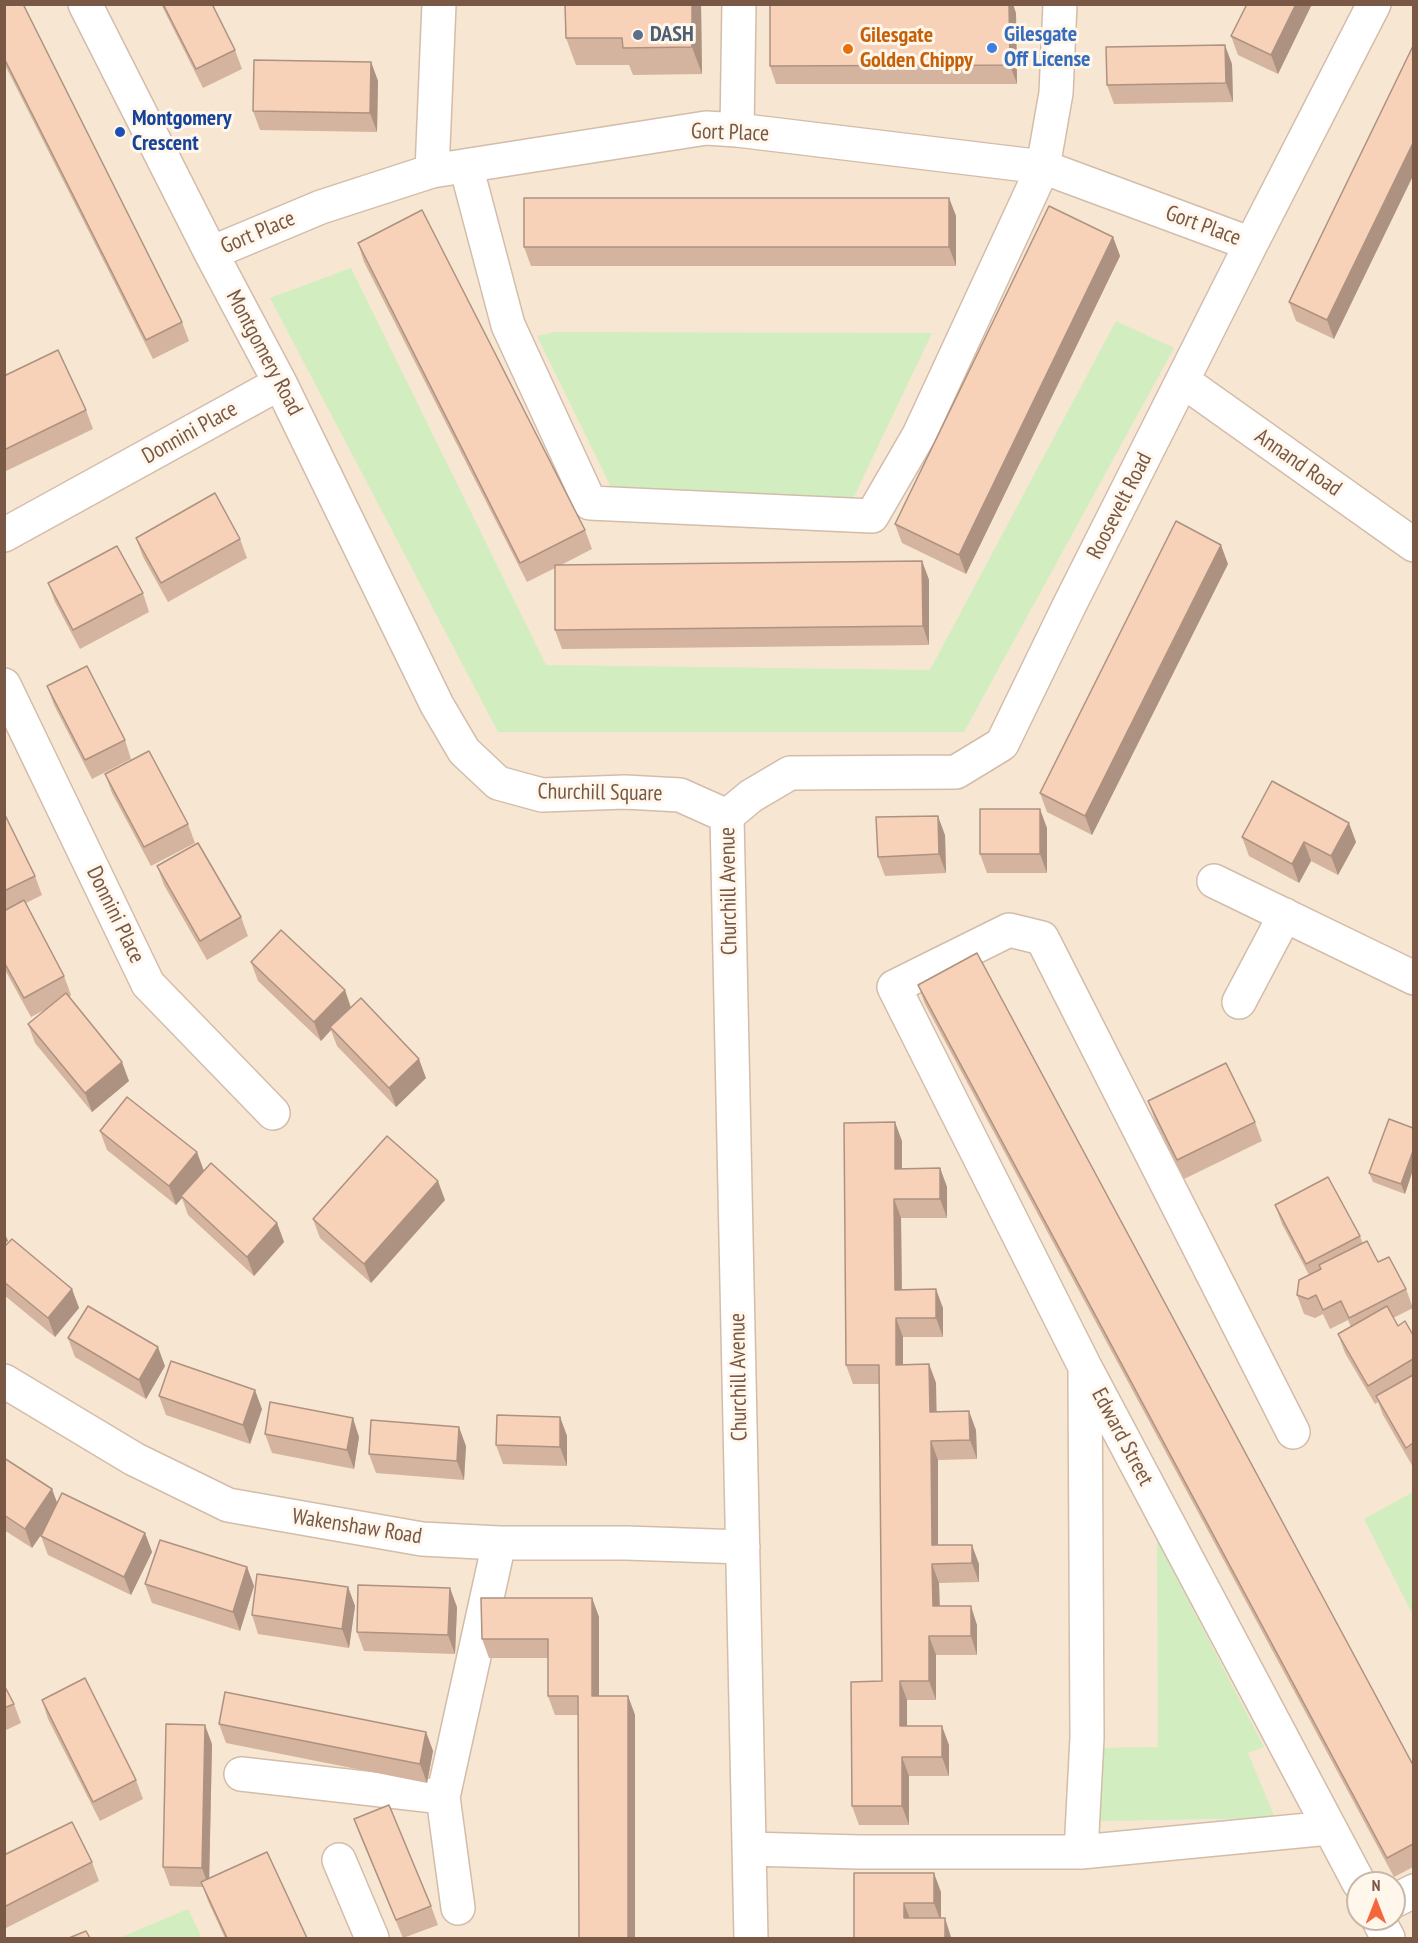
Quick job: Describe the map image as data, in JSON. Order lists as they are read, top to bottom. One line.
{"streets":{"street":["Gort Place","Montgomery Road","Donnini Place","Annand Road","Roosevelt Road","Churchill Square","Churchill Avenue","Edward Street","Wakenshaw Road"]},"crossings":[["Gort Place","Montgomery Road"],["Gort Place","Roosevelt Road"],["Montgomery Road","Donnini Place"],["Montgomery Road","Churchill Square"],["Annand Road","Roosevelt Road"],["Roosevelt Road","Churchill Square"],["Roosevelt Road","Churchill Avenue"],["Churchill Square","Churchill Avenue"],["Churchill Avenue","Wakenshaw Road"]],"places":["DASH","Gilesgate Off License","Gilesgate Golden Chippy","Montgomery Crescent"],"north":"top"}
